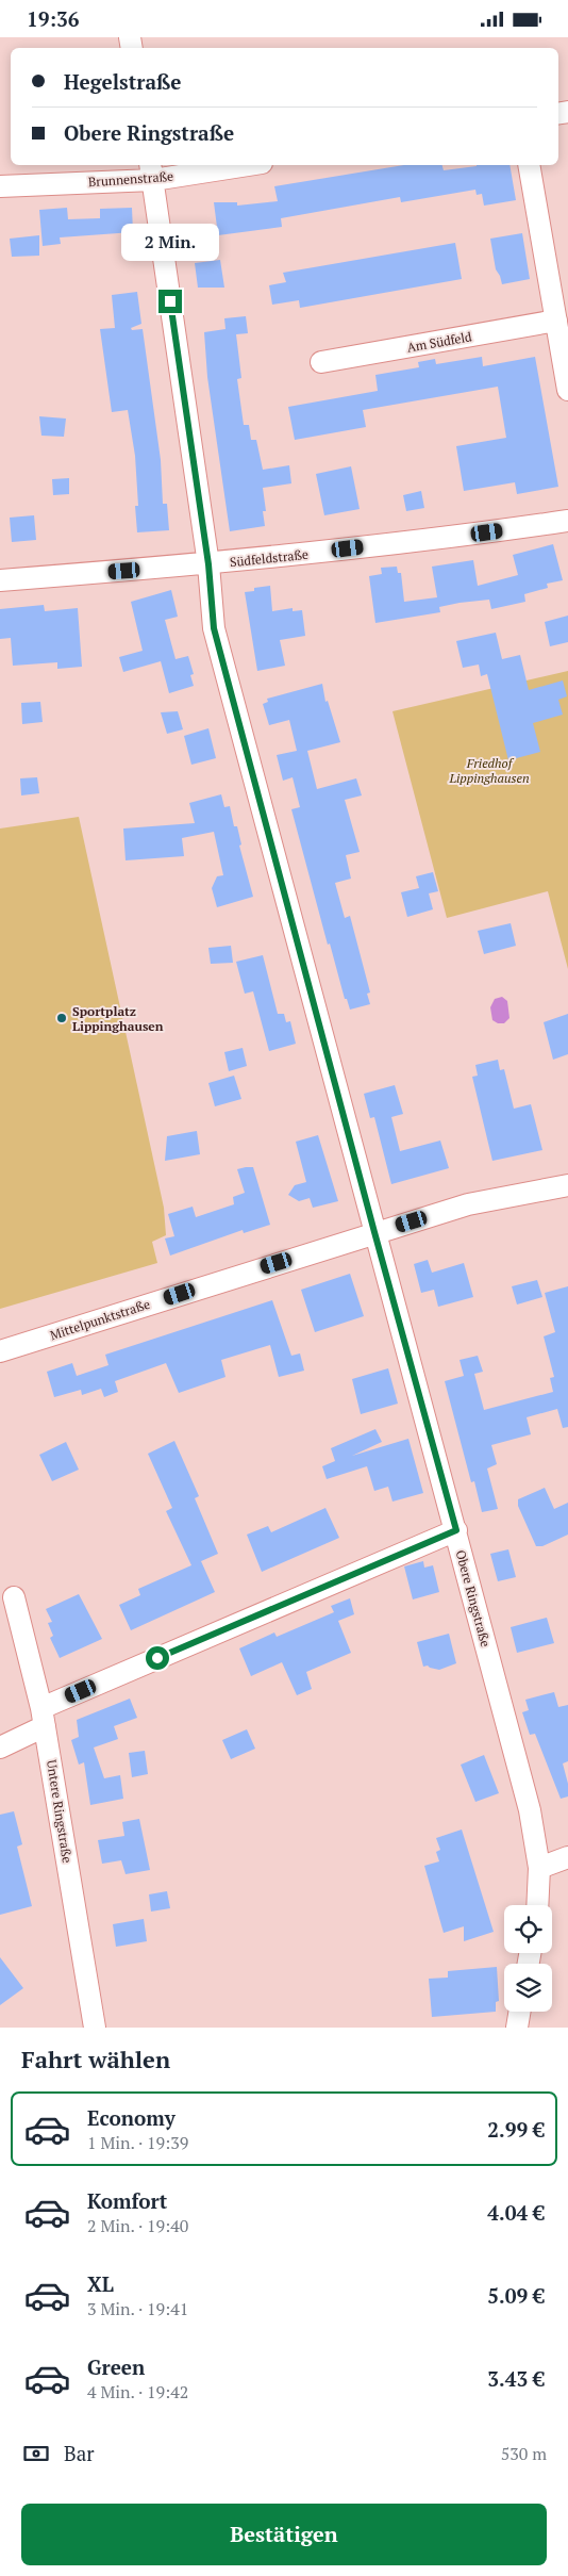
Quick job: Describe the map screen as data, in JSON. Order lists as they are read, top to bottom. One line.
{"streets":{"street":["Brunnenstraße","Am Südfeld","Südfeldstraße","Mittelpunktstraße","Obere Ringstraße","Untere Ringstraße"]},"crossings":[["Brunnenstraße","Obere Ringstraße"],["Südfeldstraße","Obere Ringstraße"],["Mittelpunktstraße","Obere Ringstraße"]],"parks":["Friedhof Lippinghausen"],"places":["Sportplatz Lippinghausen"],"page":{"status":"19:36","banner":["Hegelstraße","Obere Ringstraße"],"bubble":"2 Min.","heading":"Fahrt wählen","list":[{"name":"Economy","note":"1 Min. · 19:39","value":"2.99 €"},{"name":"Komfort","note":"2 Min. · 19:40","value":"4.04 €"},{"name":"XL","note":"3 Min. · 19:41","value":"5.09 €"},{"name":"Green","note":"4 Min. · 19:42","value":"3.43 €"}],"pay":["Bar","530 m"],"buttons":"Bestätigen"}}
